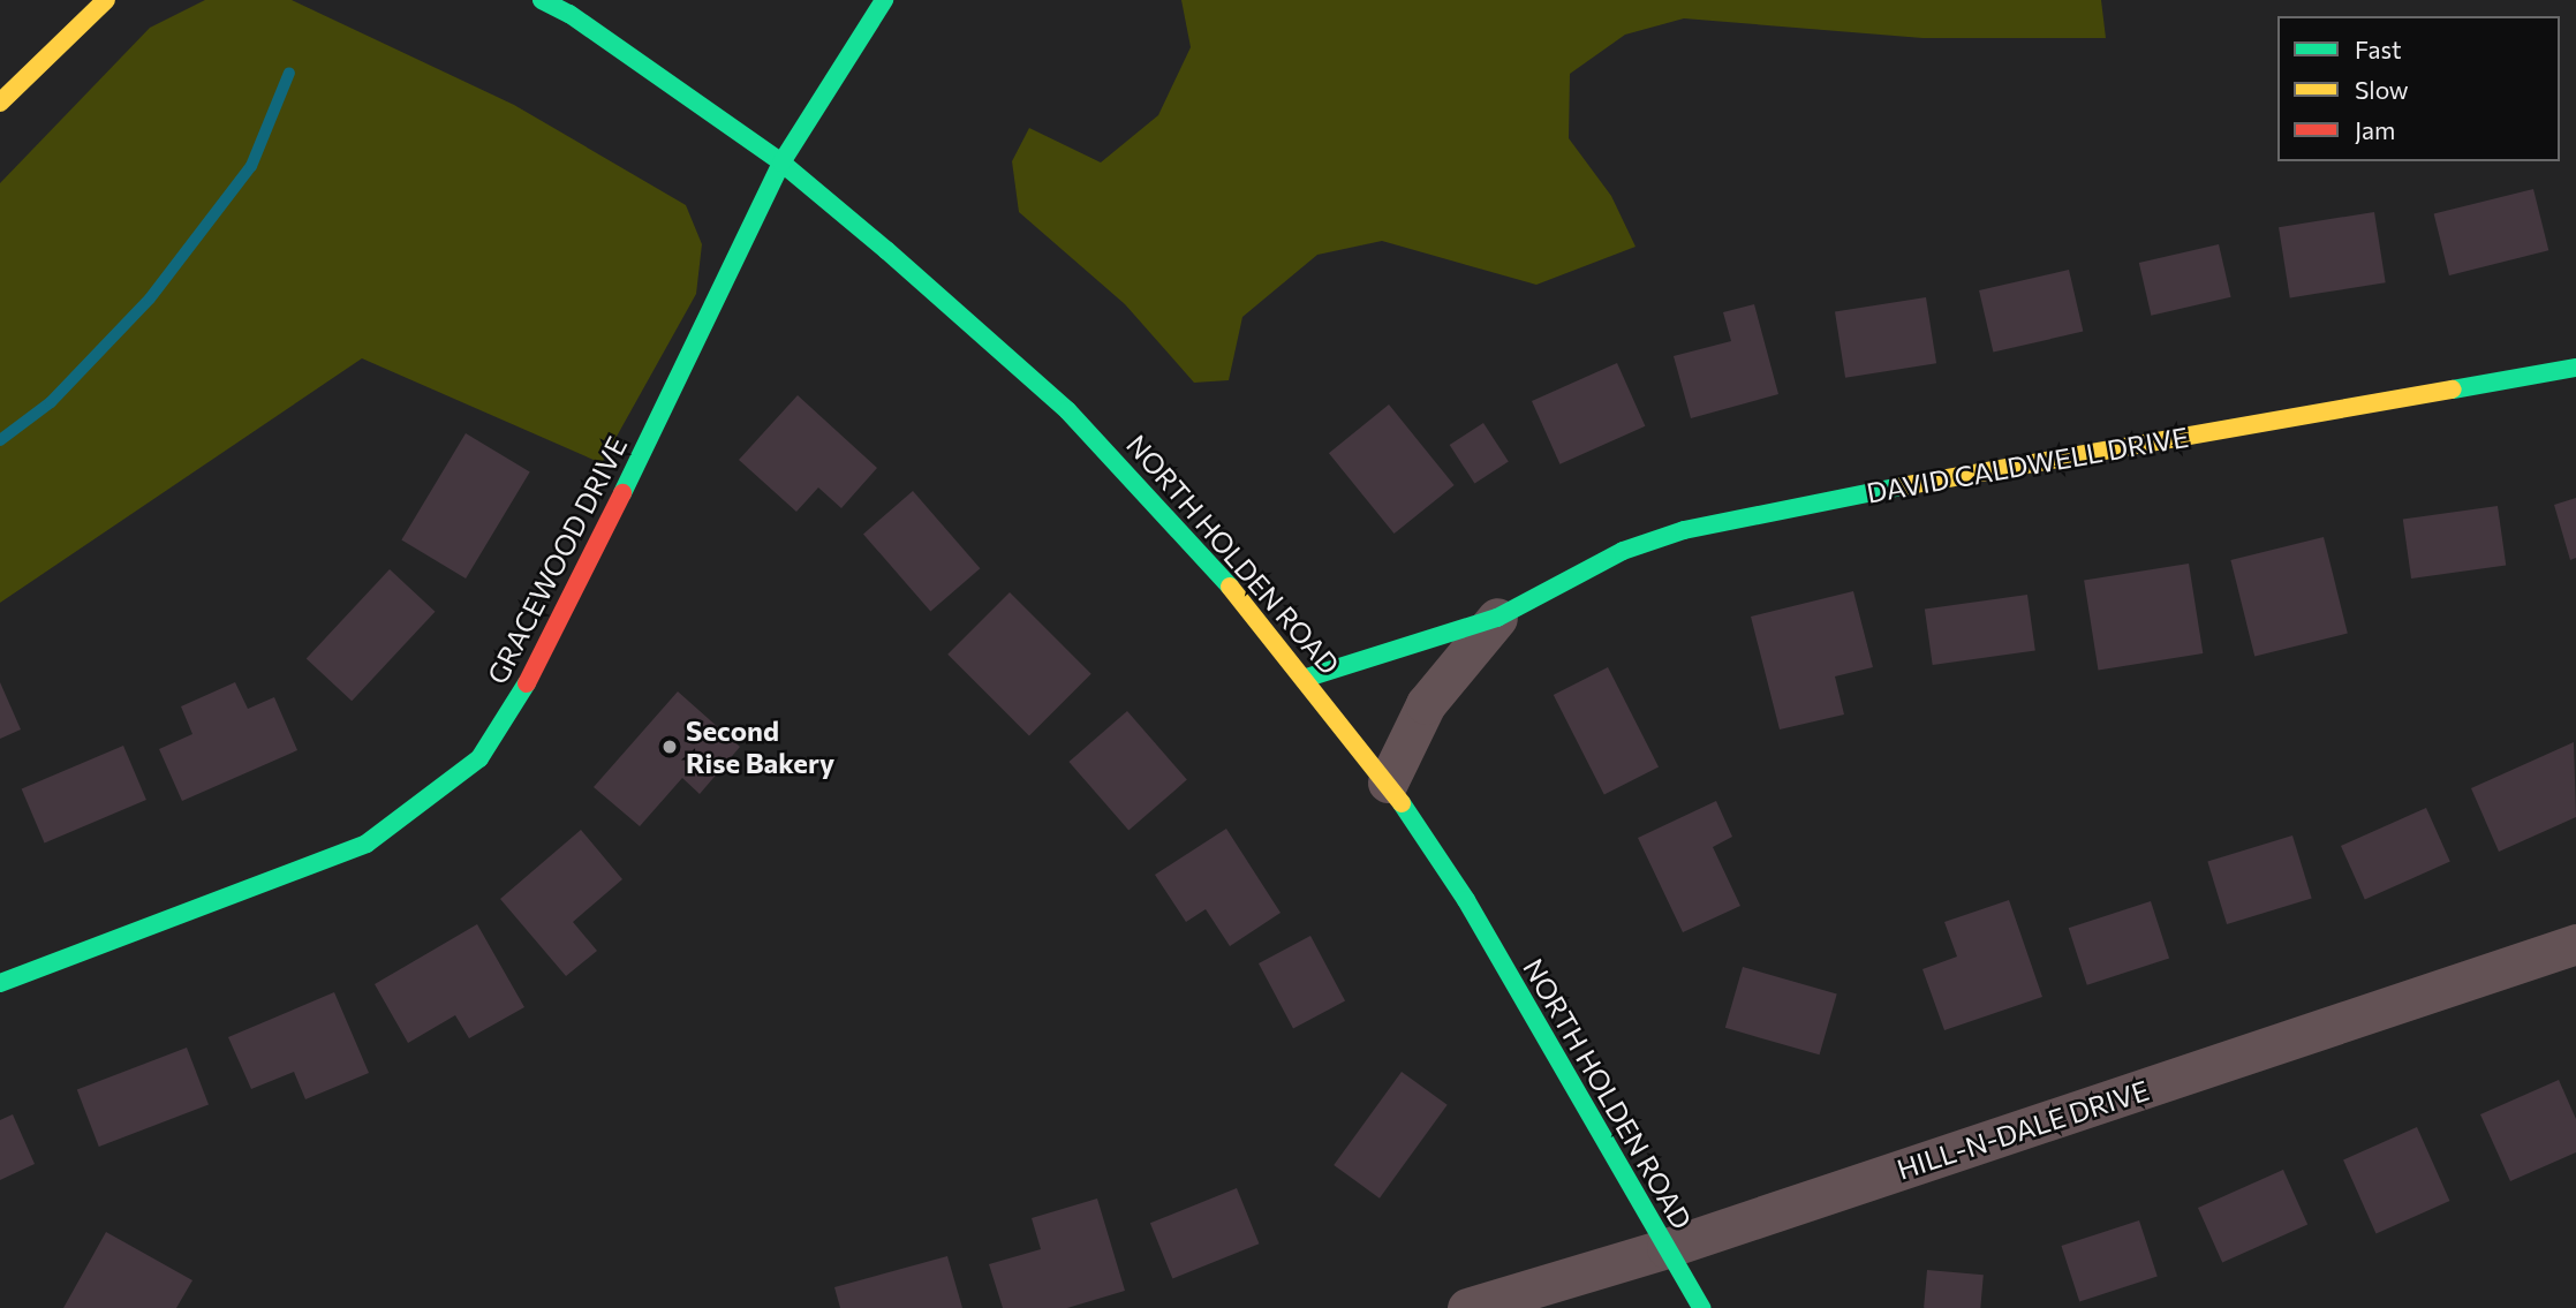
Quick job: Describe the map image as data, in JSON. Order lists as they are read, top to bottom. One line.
{"streets":{"main road":["DAVID CALDWELL DRIVE","NORTH HOLDEN ROAD","GRACEWOOD DRIVE"],"street":["HILL-N-DALE DRIVE"]},"crossings":[["DAVID CALDWELL DRIVE","NORTH HOLDEN ROAD"],["NORTH HOLDEN ROAD","GRACEWOOD DRIVE"],["NORTH HOLDEN ROAD","HILL-N-DALE DRIVE"]],"places":["Second Rise Bakery"],"legend":["Fast","Slow","Jam"]}
